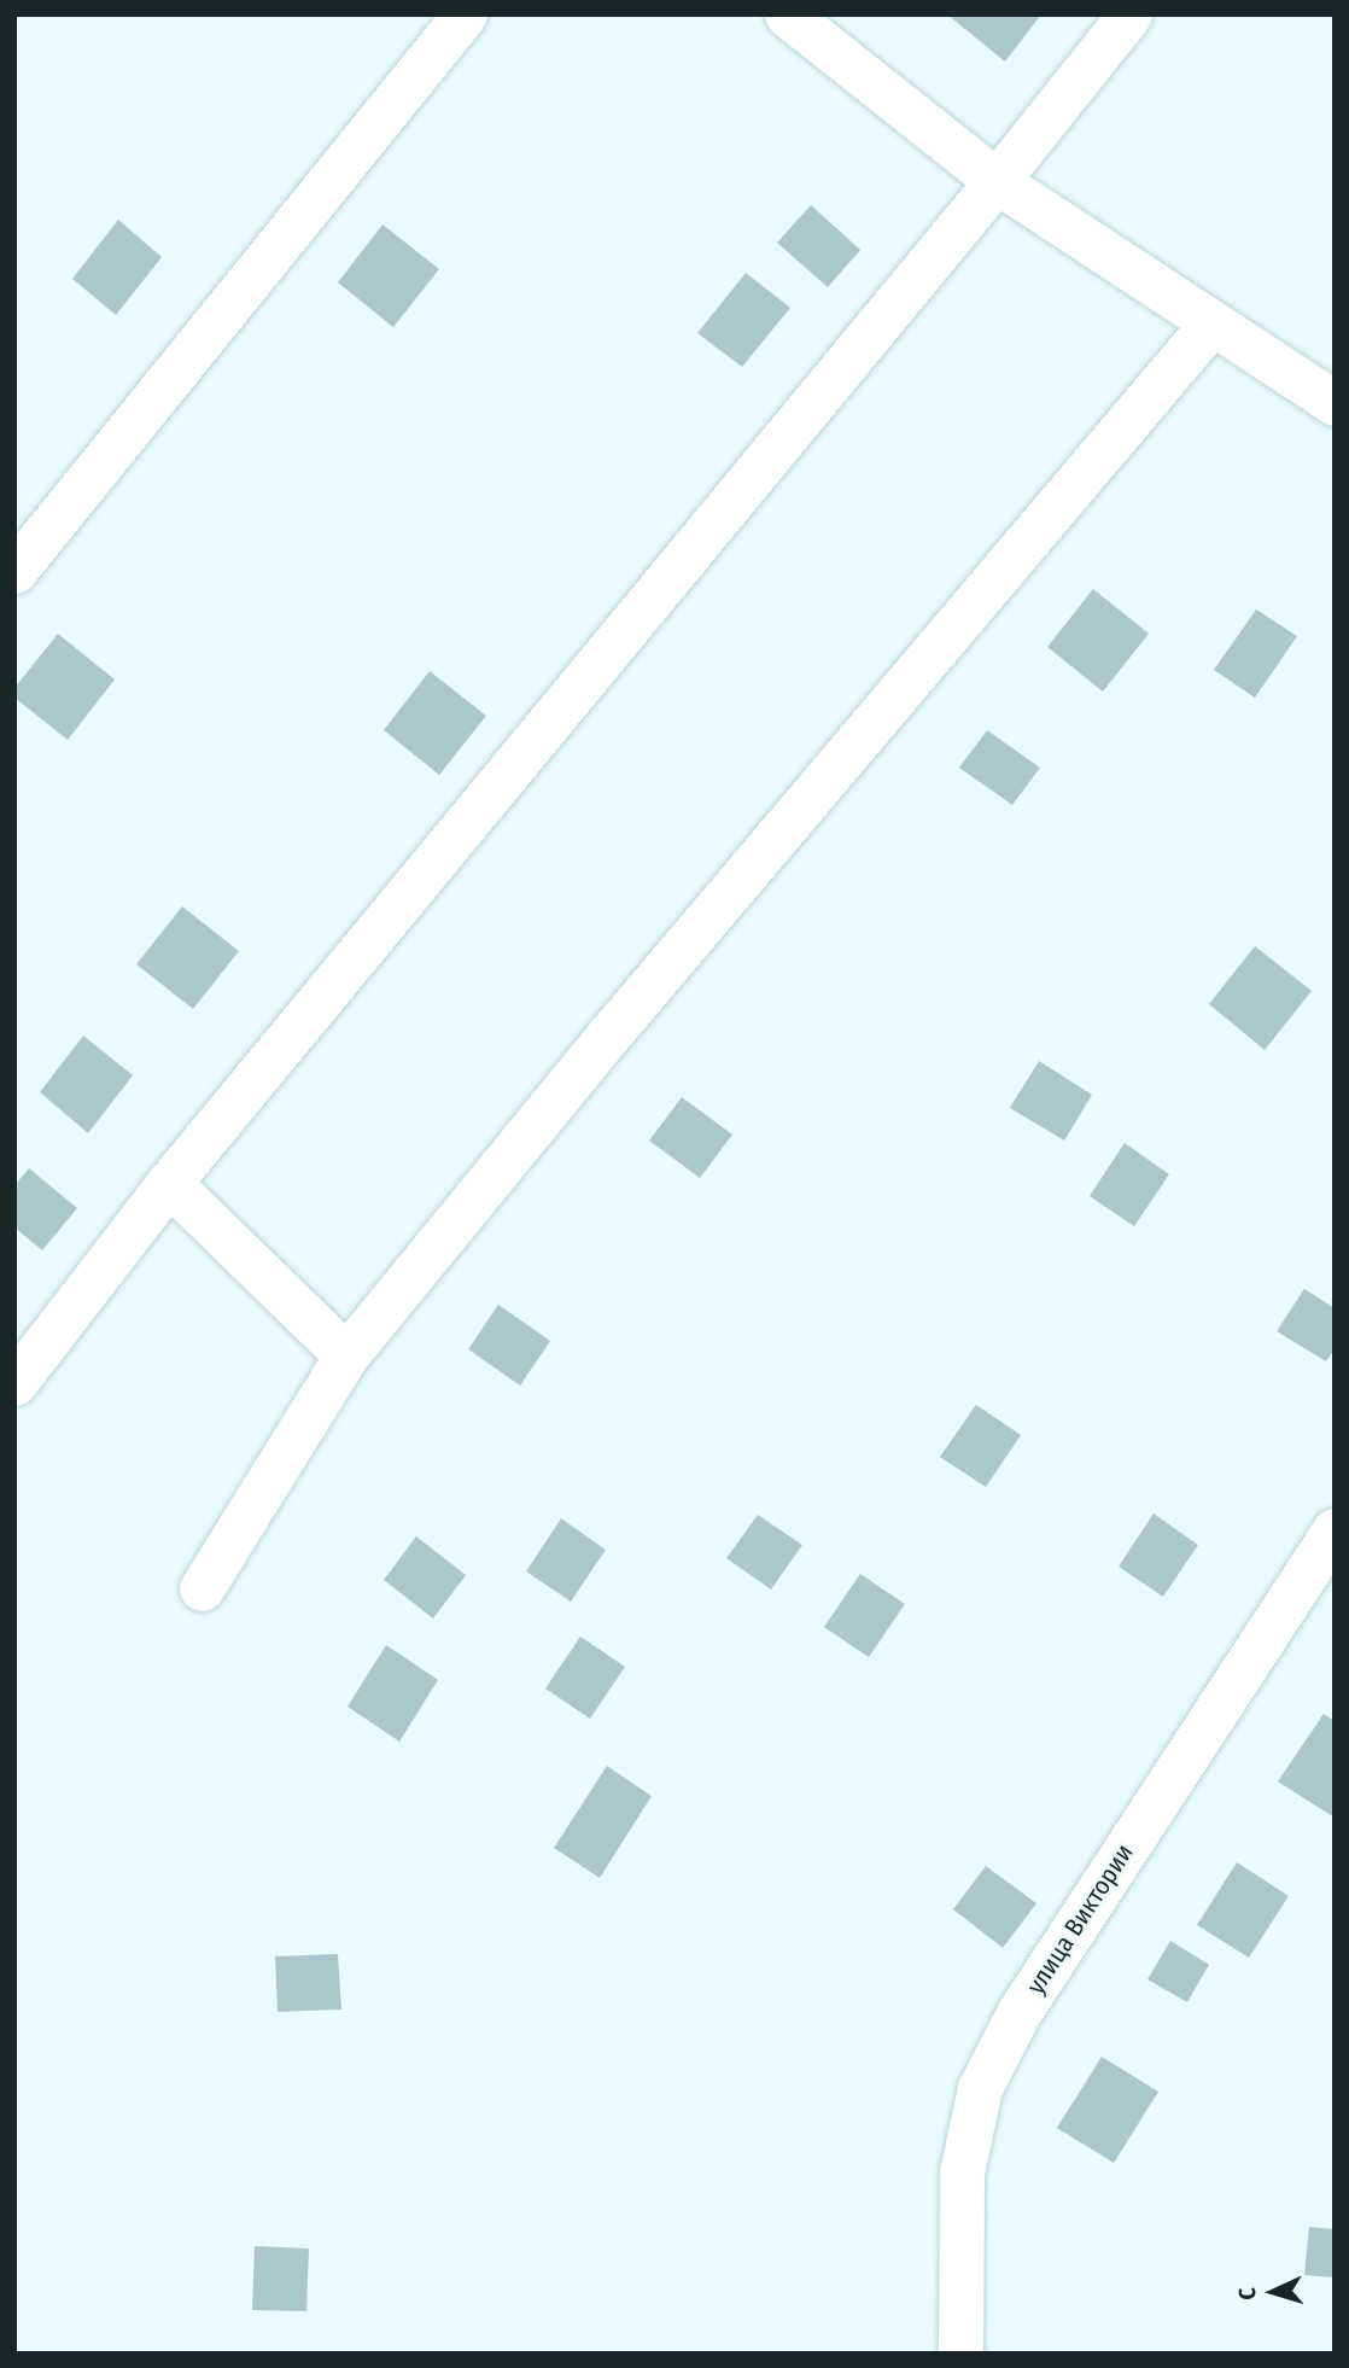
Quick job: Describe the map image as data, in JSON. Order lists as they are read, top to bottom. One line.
{"streets":{"street":["улица Виктории"]},"north":"left"}
